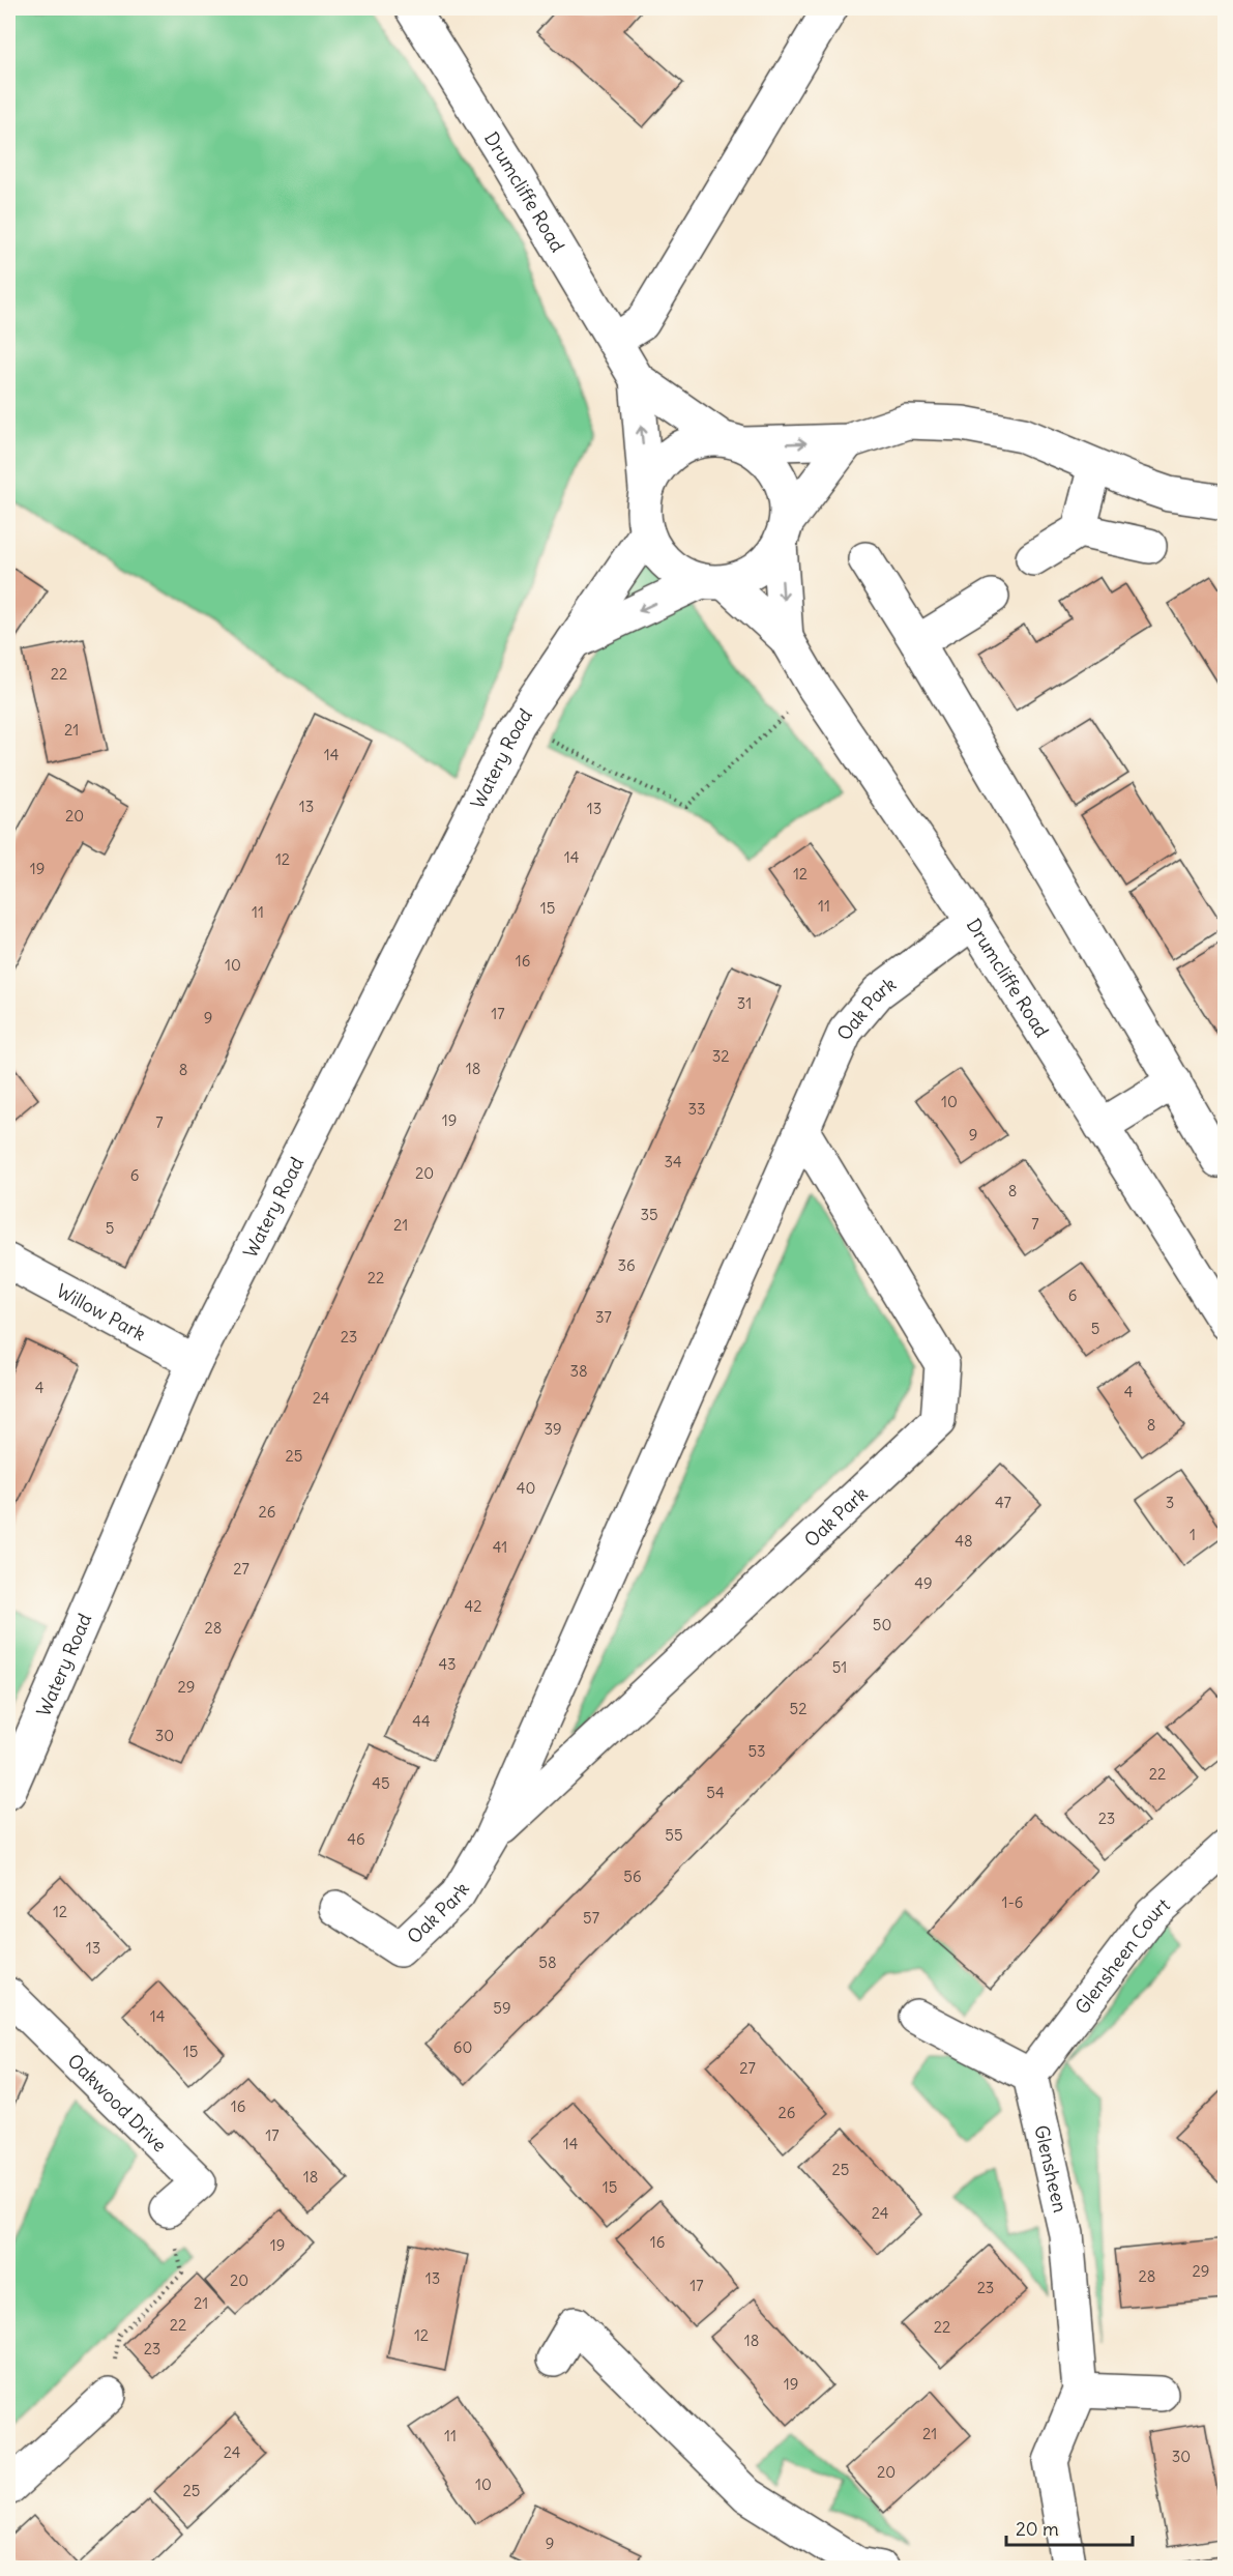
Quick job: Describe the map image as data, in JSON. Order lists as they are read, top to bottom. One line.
{"streets":{"street":["Drumcliffe Road","Watery Road","Oak Park","Willow Park","Glensheen Court","Oakwood Drive","Glensheen"]},"crossings":[["Drumcliffe Road","Watery Road"],["Drumcliffe Road","Oak Park"],["Watery Road","Willow Park"],["Glensheen Court","Glensheen"]],"house_numbers":["22","21","14","13","13","20","14","12","19","12","11","15","11","16","10","31","17","9","32","18","8","10","33","19","7","9","34","20","6","8","35","7","21","5","36","22","6","37","5","23","38","4","4","24","8","39","25","40","47","3","26","1","48","41","27","49","42","50","28","43","51","29","52","44","30","53","22","45","54","23","55","46","56","1-6","12","57","13","58","59","14","60","15","27","16","26","17","14","25","18","15","24","16","19","29","28","13","20","17","23","21","22","22","12","18","23","19","21","11","24","30","20","10","25","9"],"scale_bar":"20 m"}
